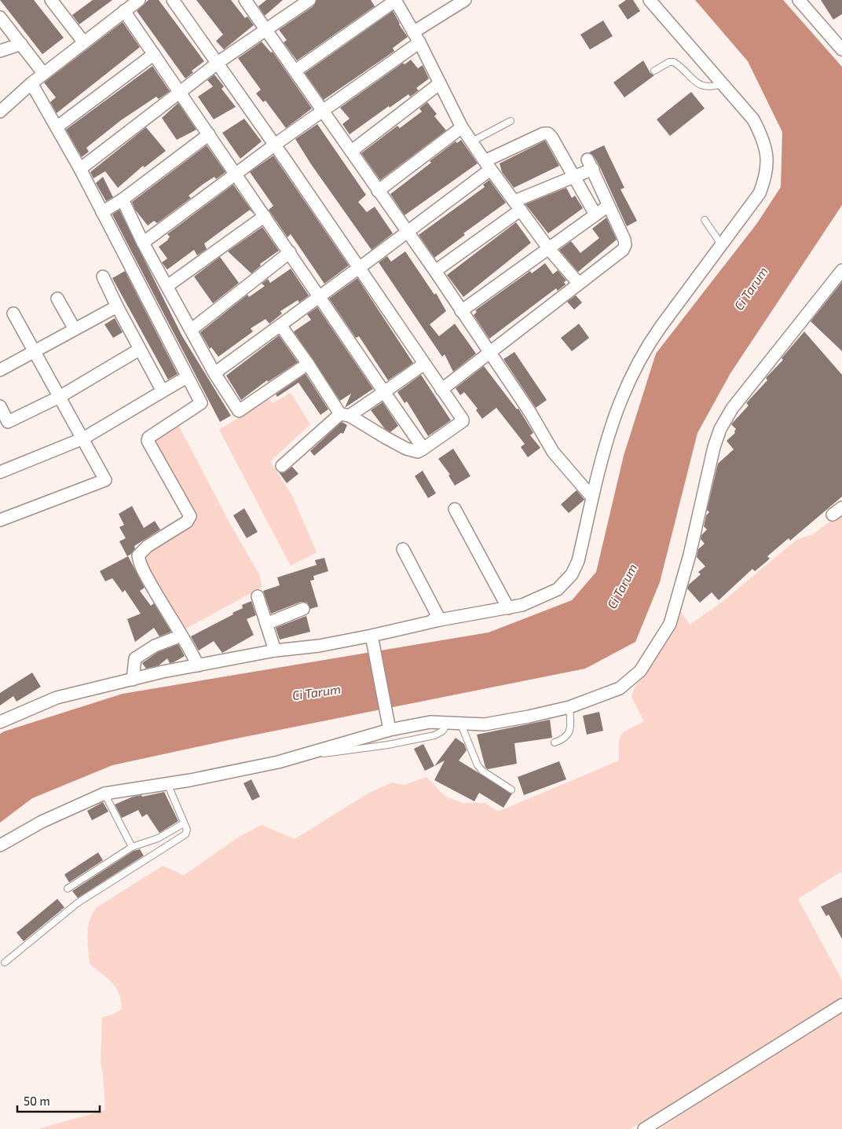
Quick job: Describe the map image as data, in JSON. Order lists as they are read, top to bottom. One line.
{"water":["Ci Tarum"],"scale_bar":"50 m"}
